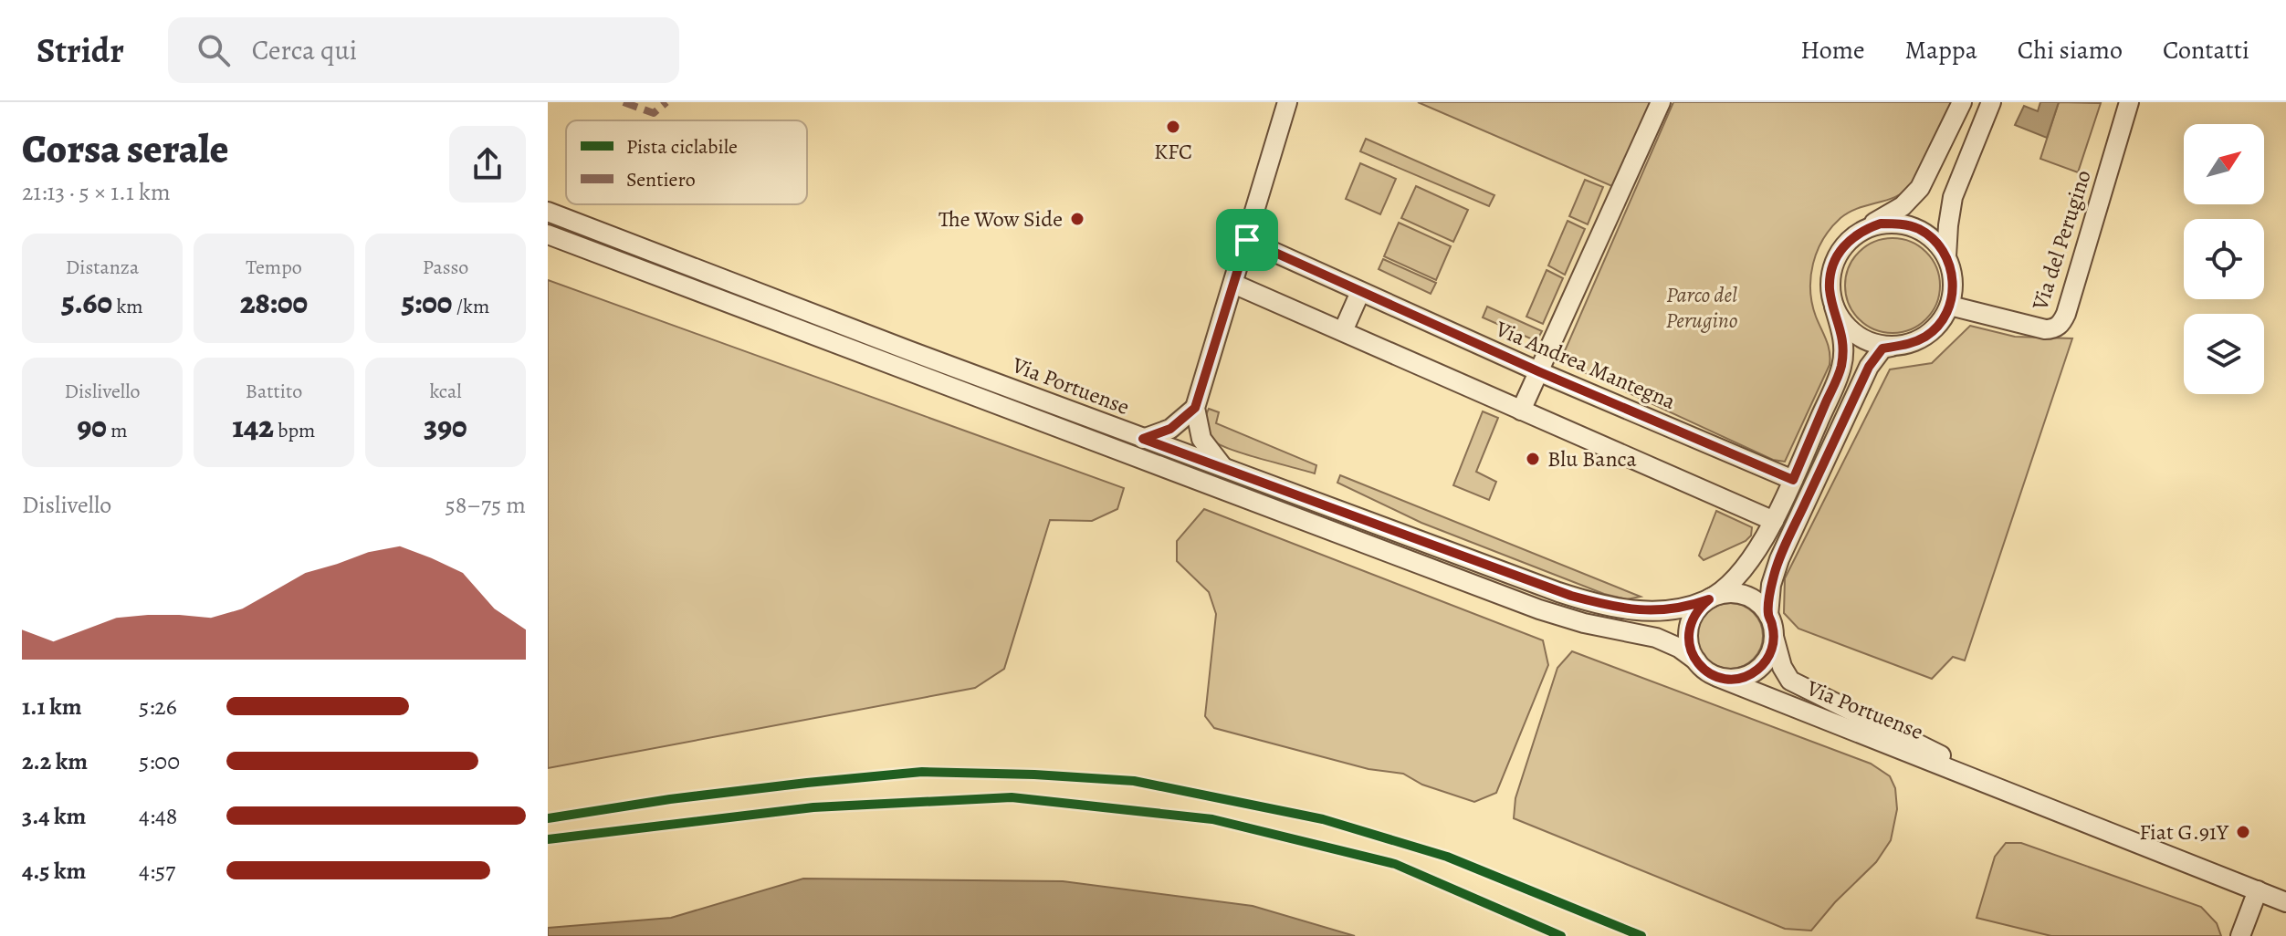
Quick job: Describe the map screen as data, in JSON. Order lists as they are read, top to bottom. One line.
{"streets":{"street":["Via del Perugino","Via Andrea Mantegna","Via Portuense"]},"parks":["Parco del Perugino"],"places":["KFC","The Wow Side","Blu Banca","Fiat G.91Y"],"legend":["Pista ciclabile","Sentiero"],"north":"top right","page":{"header":"Stridr","search":"Cerca qui","nav":["Home","Mappa","Chi siamo","Contatti"],"heading":["Corsa serale","21:13 · 5 × 1.1 km"],"stats":[["Distanza","5.60 km"],["Tempo","28:00"],["Passo","5:00 /km"],["Dislivello","90 m"],["Battito","142 bpm"],["kcal","390"]],"chart":["Dislivello","58–75 m"],"list":[{"name":"1.1 km","note":"5:26"},{"name":"2.2 km","note":"5:00"},{"name":"3.4 km","note":"4:48"},{"name":"4.5 km","note":"4:57"}]}}
